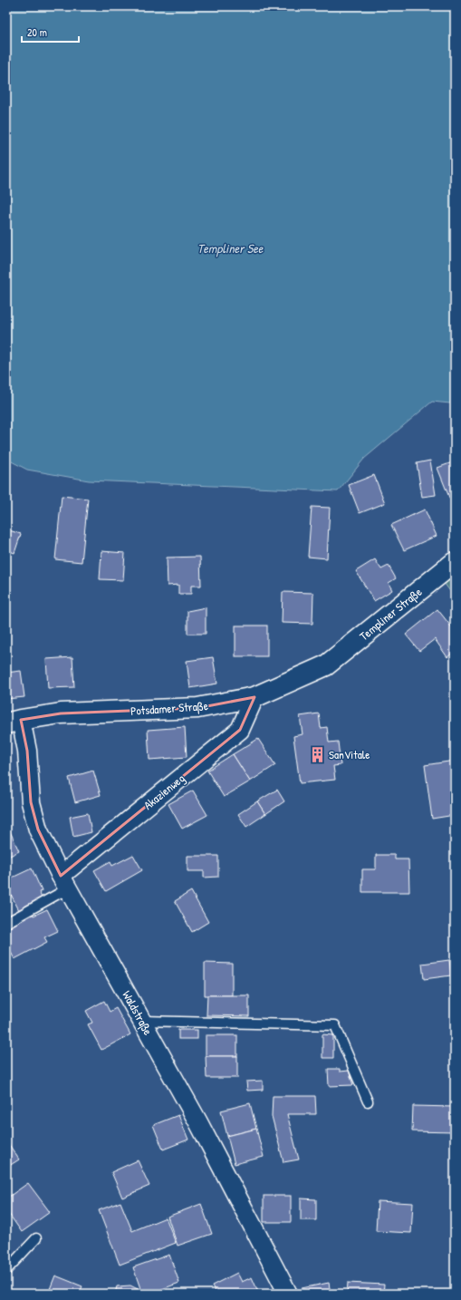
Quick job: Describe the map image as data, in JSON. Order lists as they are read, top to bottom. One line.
{"streets":{"street":["Templiner Straße","Potsdamer Straße","Akazienweg","Waldstraße"]},"crossings":[["Templiner Straße","Potsdamer Straße"],["Potsdamer Straße","Akazienweg"],["Potsdamer Straße","Waldstraße"],["Akazienweg","Waldstraße"]],"water":["Templiner See"],"places":{"building":["SanVitale"]},"scale_bar":"20 m"}
